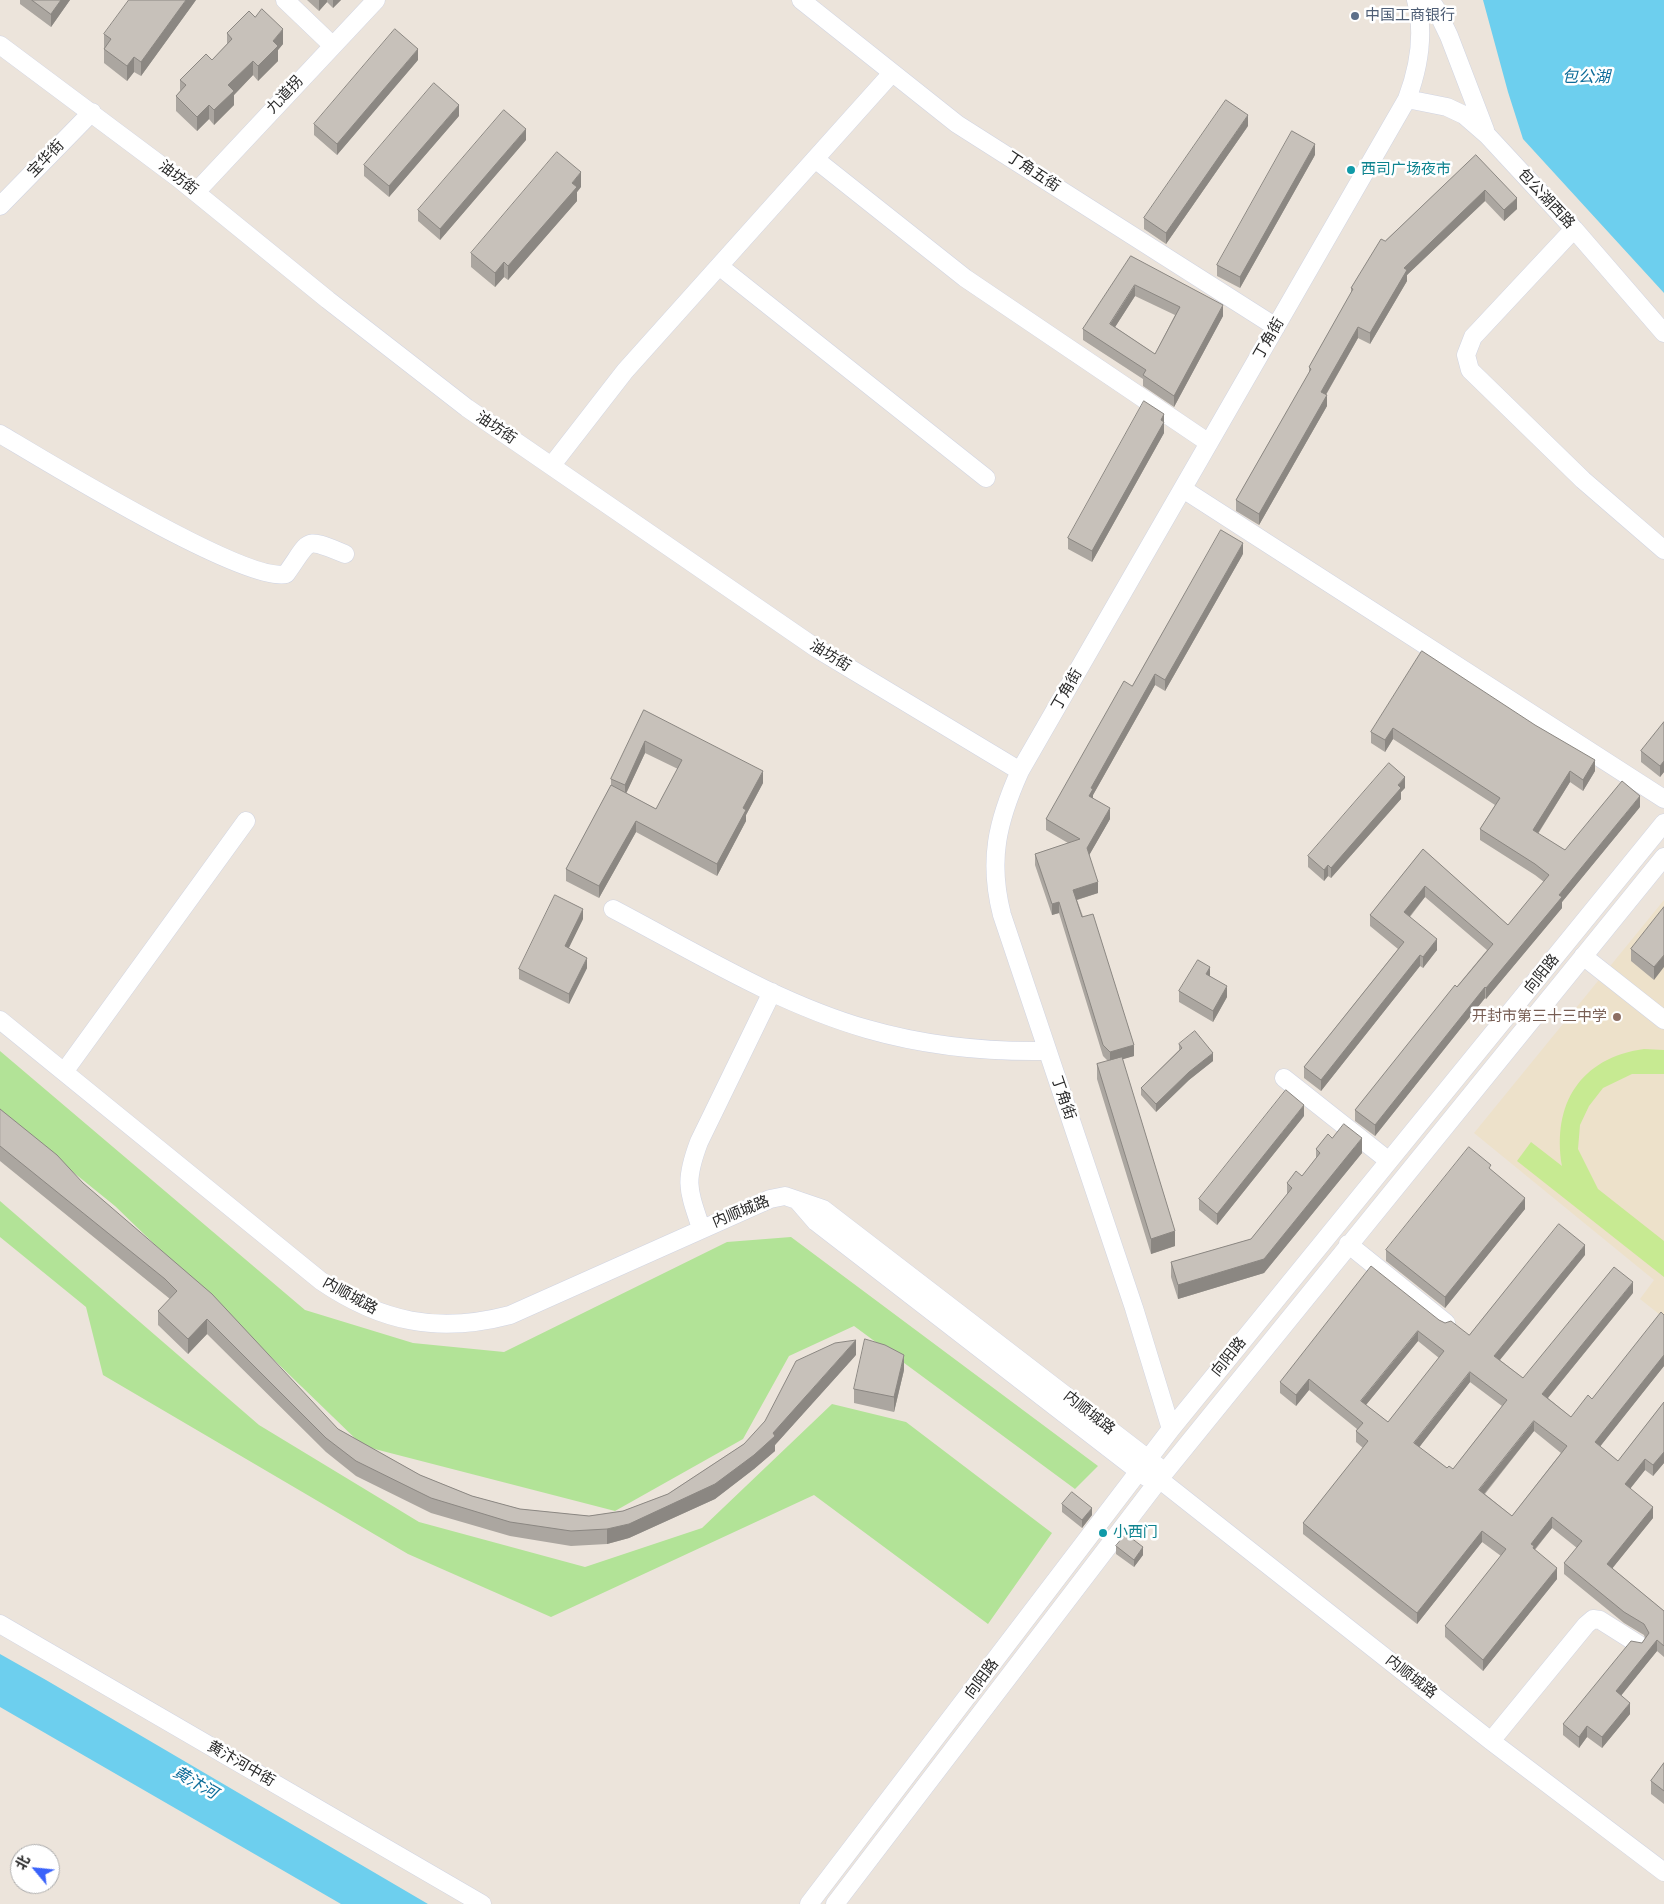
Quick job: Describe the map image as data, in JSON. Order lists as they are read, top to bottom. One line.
{"streets":{"street":["九道拐","宝华街","丁角五街","油坊街","包公湖西路","丁角街","向阳路","内顺城路","黄汴河中街"]},"crossings":[["九道拐","油坊街"],["宝华街","油坊街"],["丁角五街","丁角街"],["油坊街","丁角街"],["包公湖西路","丁角街"],["丁角街","向阳路"],["向阳路","内顺城路"]],"water":["包公湖","黄汴河"],"places":["中国工商银行","西司广场夜市","开封市第三十三中学","小西门"],"north":"top left"}
